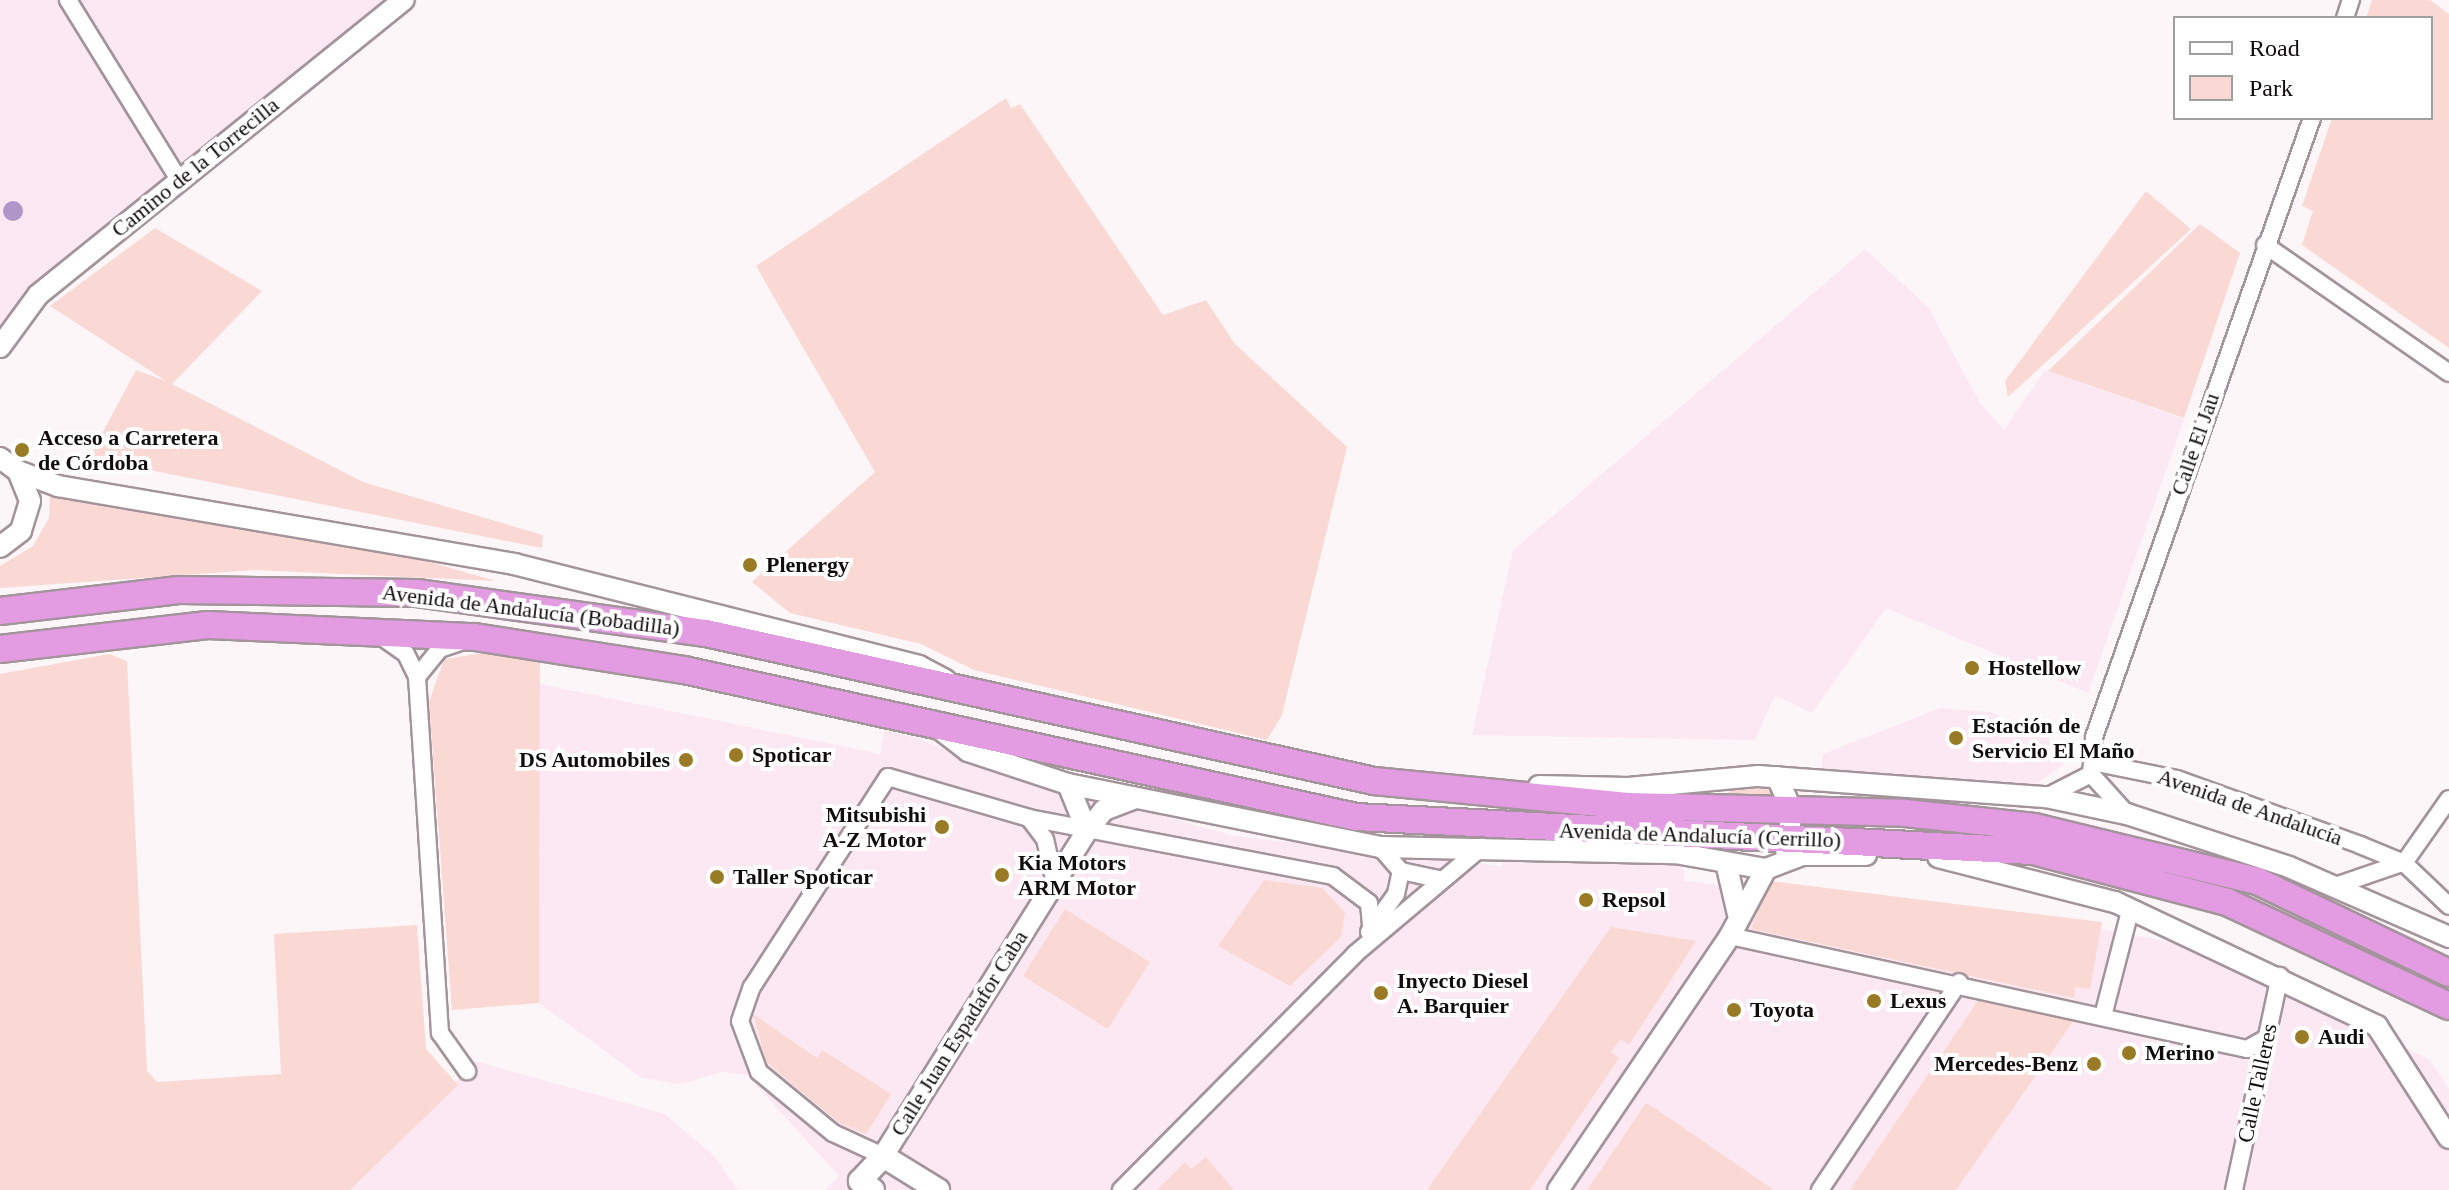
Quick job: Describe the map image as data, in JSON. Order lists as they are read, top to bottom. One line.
{"streets":{"highway":["Avenida de Andalucía (Bobadilla)","Avenida de Andalucía (Cerrillo)"],"main road":["Calle Juan Espadafor Caba"],"street":["Camino de la Torrecilla","Calle El Jau","Avenida de Andalucía","Calle Talleres"]},"crossings":[["Calle El Jau","Avenida de Andalucía"],["Avenida de Andalucía (Bobadilla)","Avenida de Andalucía (Cerrillo)"],["Avenida de Andalucía (Cerrillo)","Calle Juan Espadafor Caba"],["Avenida de Andalucía (Cerrillo)","Calle Talleres"]],"places":["Acceso a Carretera de Córdoba","Plenergy","Hostellow","Estación de Servicio El Maño","Spoticar","DS Automobiles","Mitsubishi A-Z Motor","Kia Motors ARM Motor","Taller Spoticar","Repsol","Inyecto Diesel A. Barquier","Lexus","Toyota","Audi","Merino","Mercedes-Benz"],"legend":["Road","Park"]}
